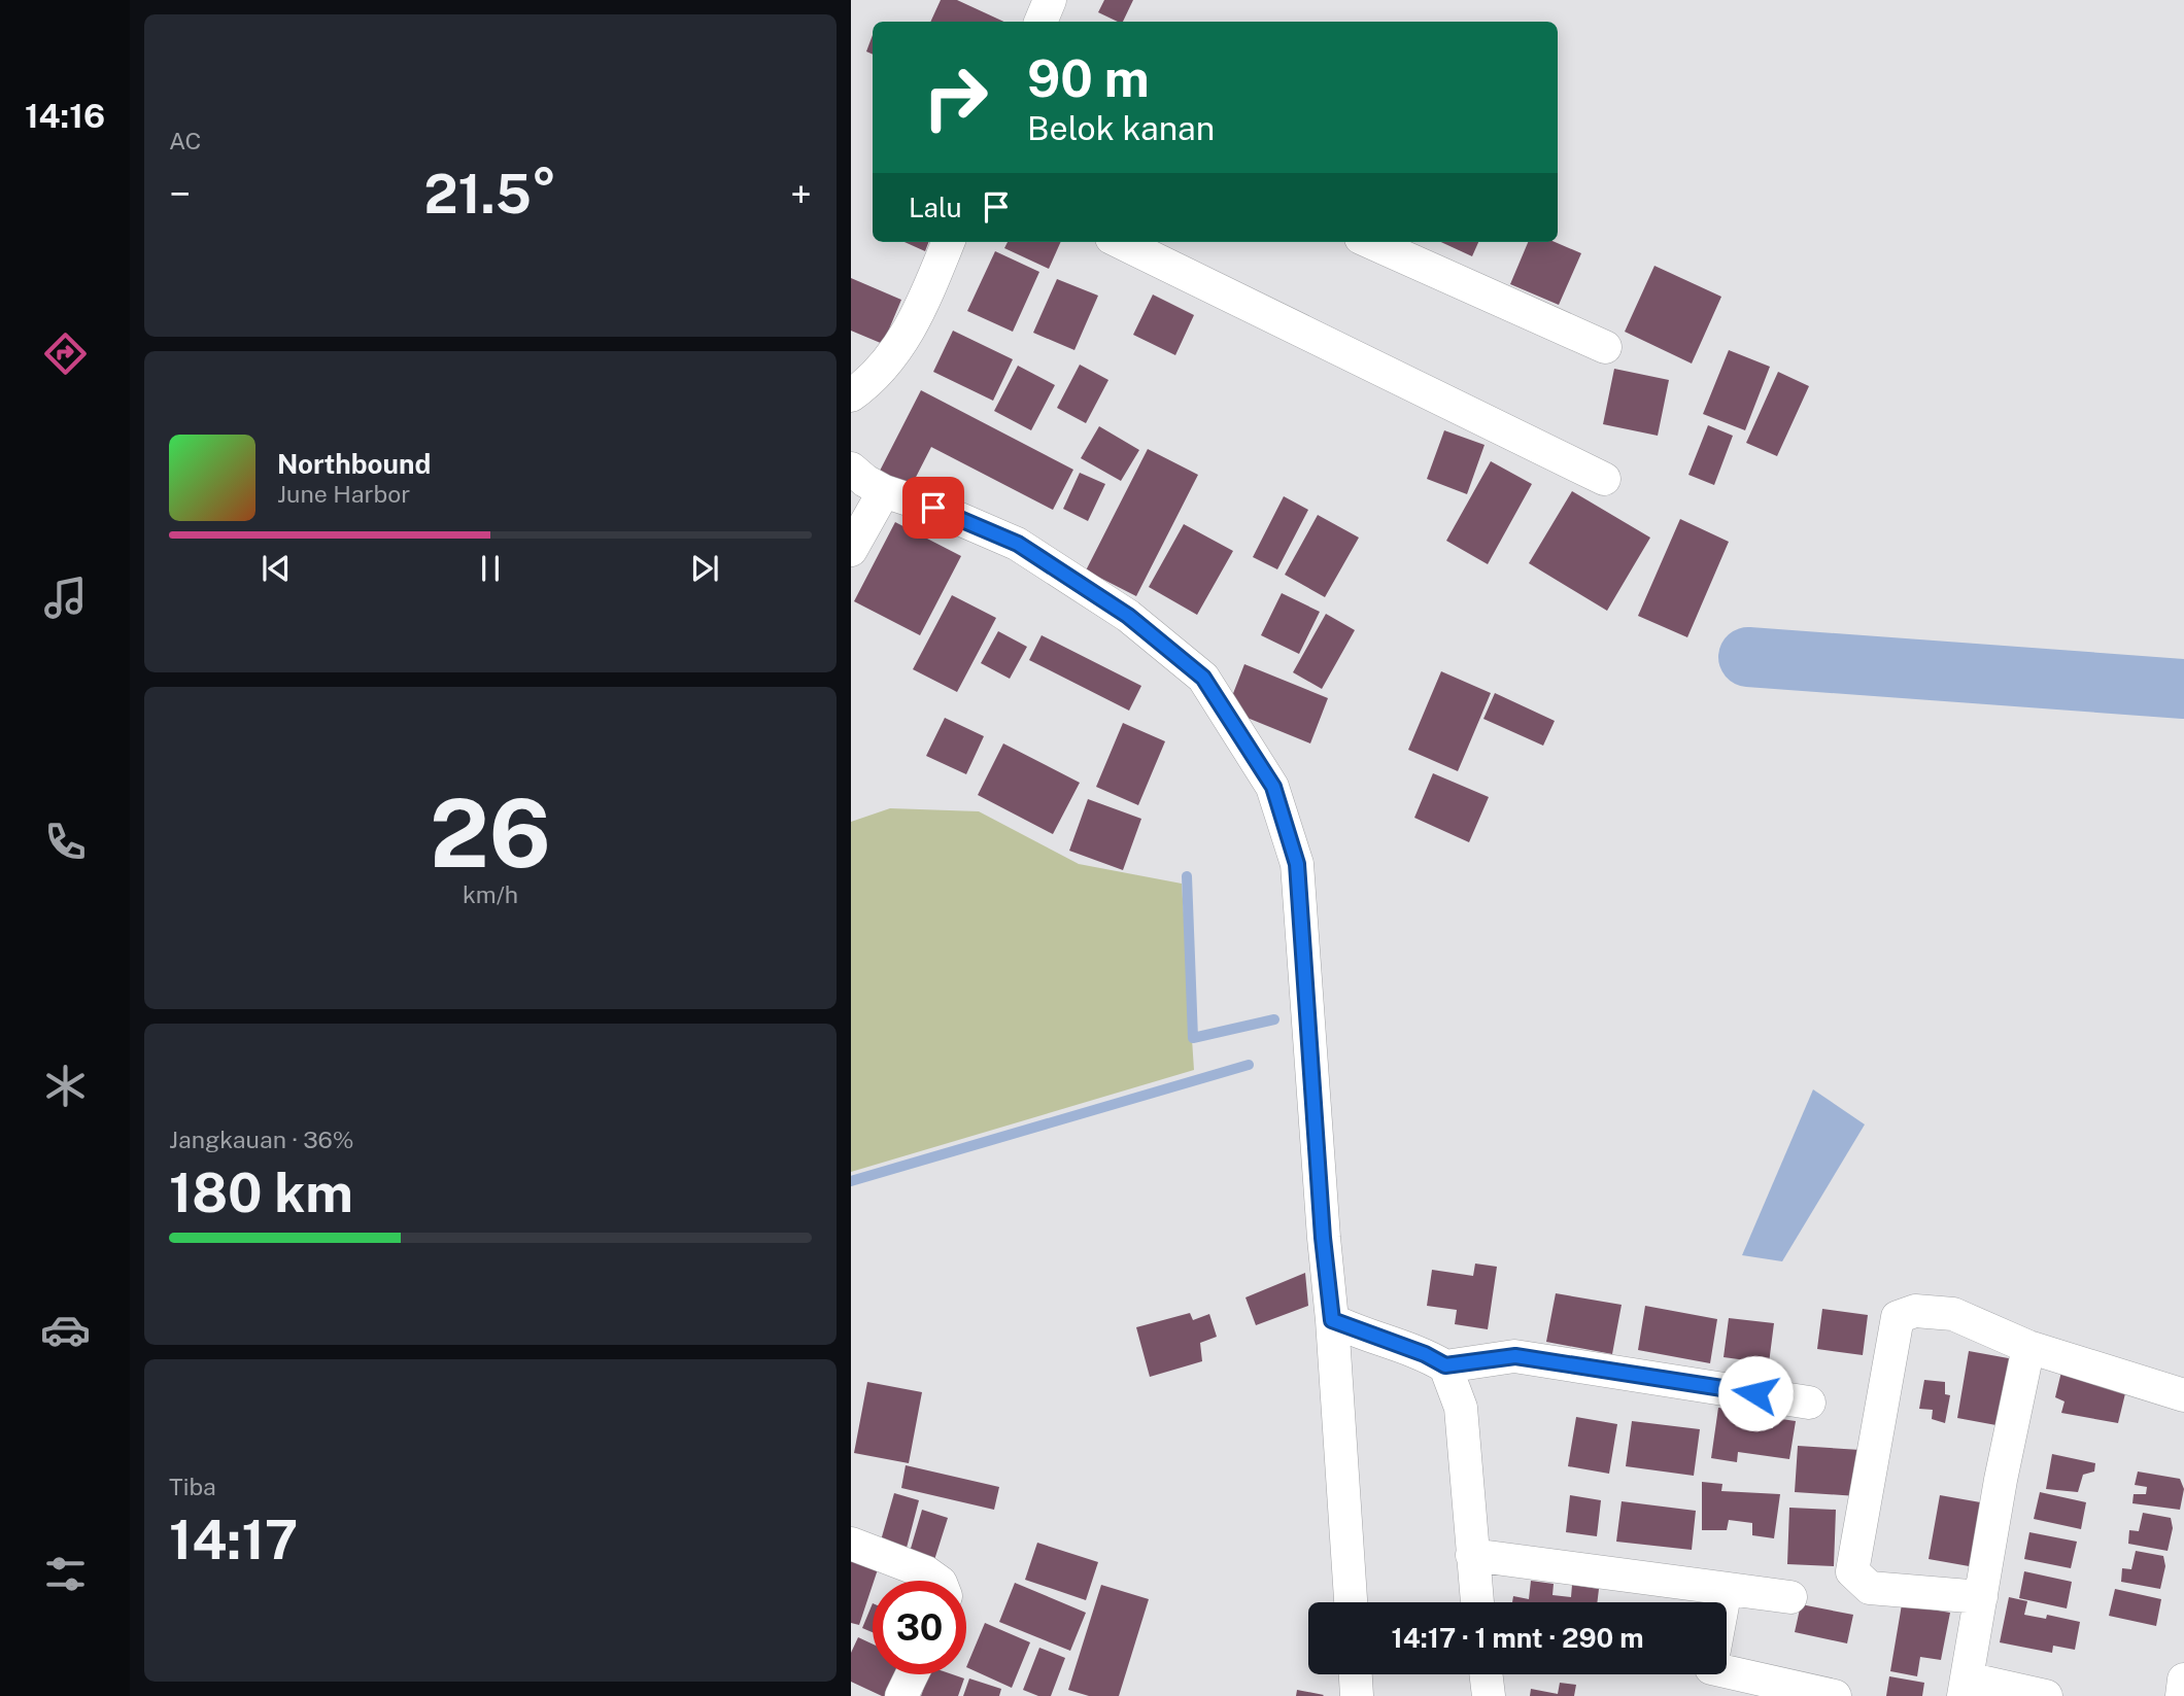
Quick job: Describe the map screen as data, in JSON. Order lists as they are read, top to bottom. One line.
{"page":{"tabs":"14:16","tile":["AC",["26","km/h"],["Jangkauan · 36%","180 km"],["Tiba","14:17"]],"turn":["90 m","Belok kanan"],"heat":["−","21.5°","+"],"then":"Lalu","song":["Northbound","June Harbor"],"limit":"30","trip":"14:17 · 1 mnt · 290 m"}}
